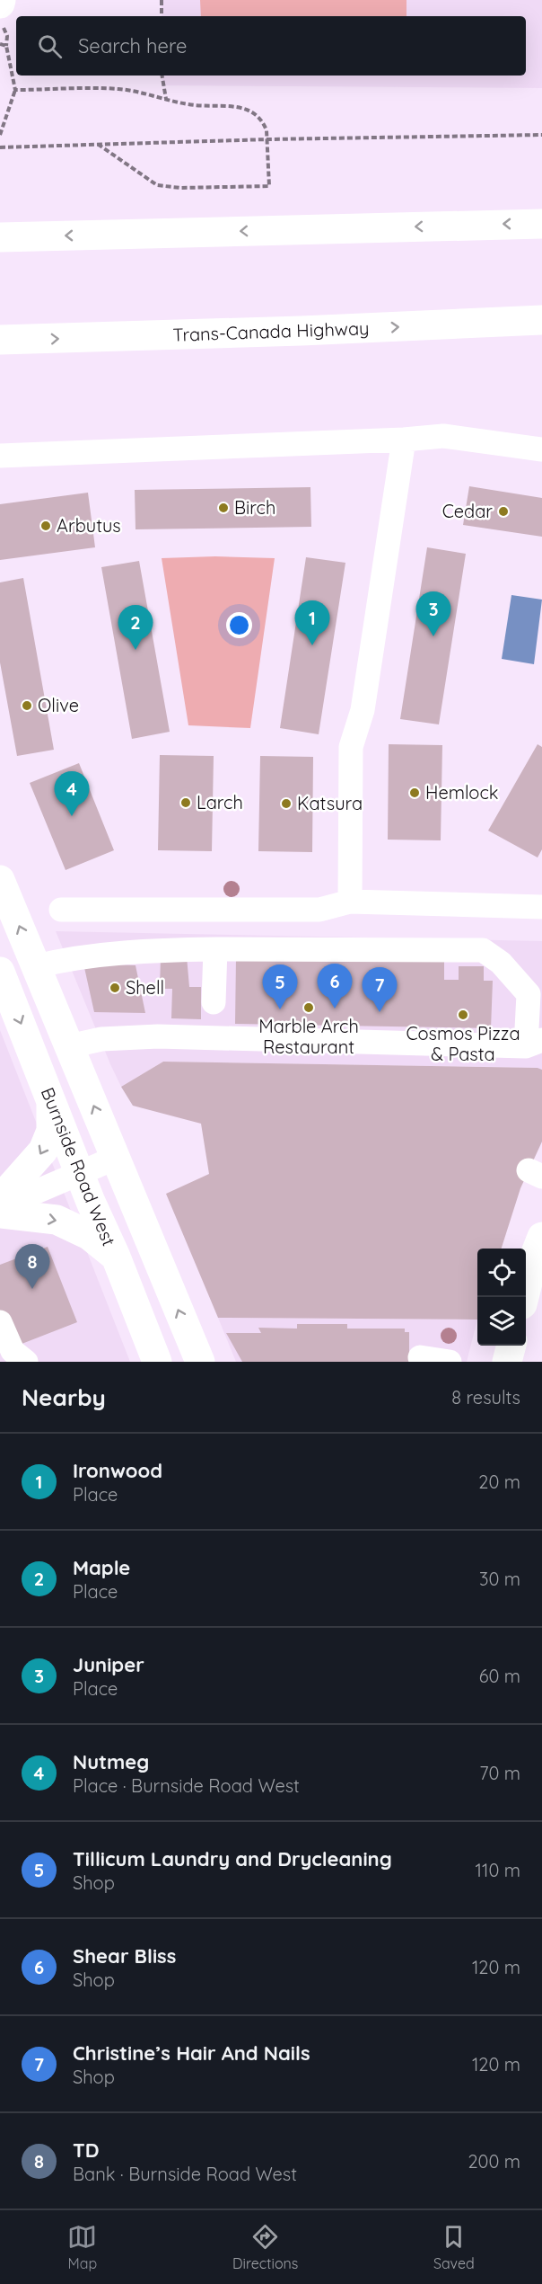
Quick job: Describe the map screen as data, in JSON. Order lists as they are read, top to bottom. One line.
{"streets":{"main road":["Trans-Canada Highway","Burnside Road West"]},"places":["Birch","Cedar","Arbutus","Olive","Hemlock","Larch","Katsura","Shell","Marble Arch Restaurant","Cosmos Pizza & Pasta"],"page":{"search":"Search here","pins":["3","1","2","4","6","5","7","8"],"heading":["Nearby","8 results"],"list":[{"mark":"1","name":"Ironwood","note":"Place","value":"20 m"},{"mark":"2","name":"Maple","note":"Place","value":"30 m"},{"mark":"3","name":"Juniper","note":"Place","value":"60 m"},{"mark":"4","name":"Nutmeg","note":"Place · Burnside Road West","value":"70 m"},{"mark":"5","name":"Tillicum Laundry and Drycleaning","note":"Shop","value":"110 m"},{"mark":"6","name":"Shear Bliss","note":"Shop","value":"120 m"},{"mark":"7","name":"Christine’s Hair And Nails","note":"Shop","value":"120 m"},{"mark":"8","name":"TD","note":"Bank · Burnside Road West","value":"200 m"}],"nav":["Map","Directions","Saved"]}}
